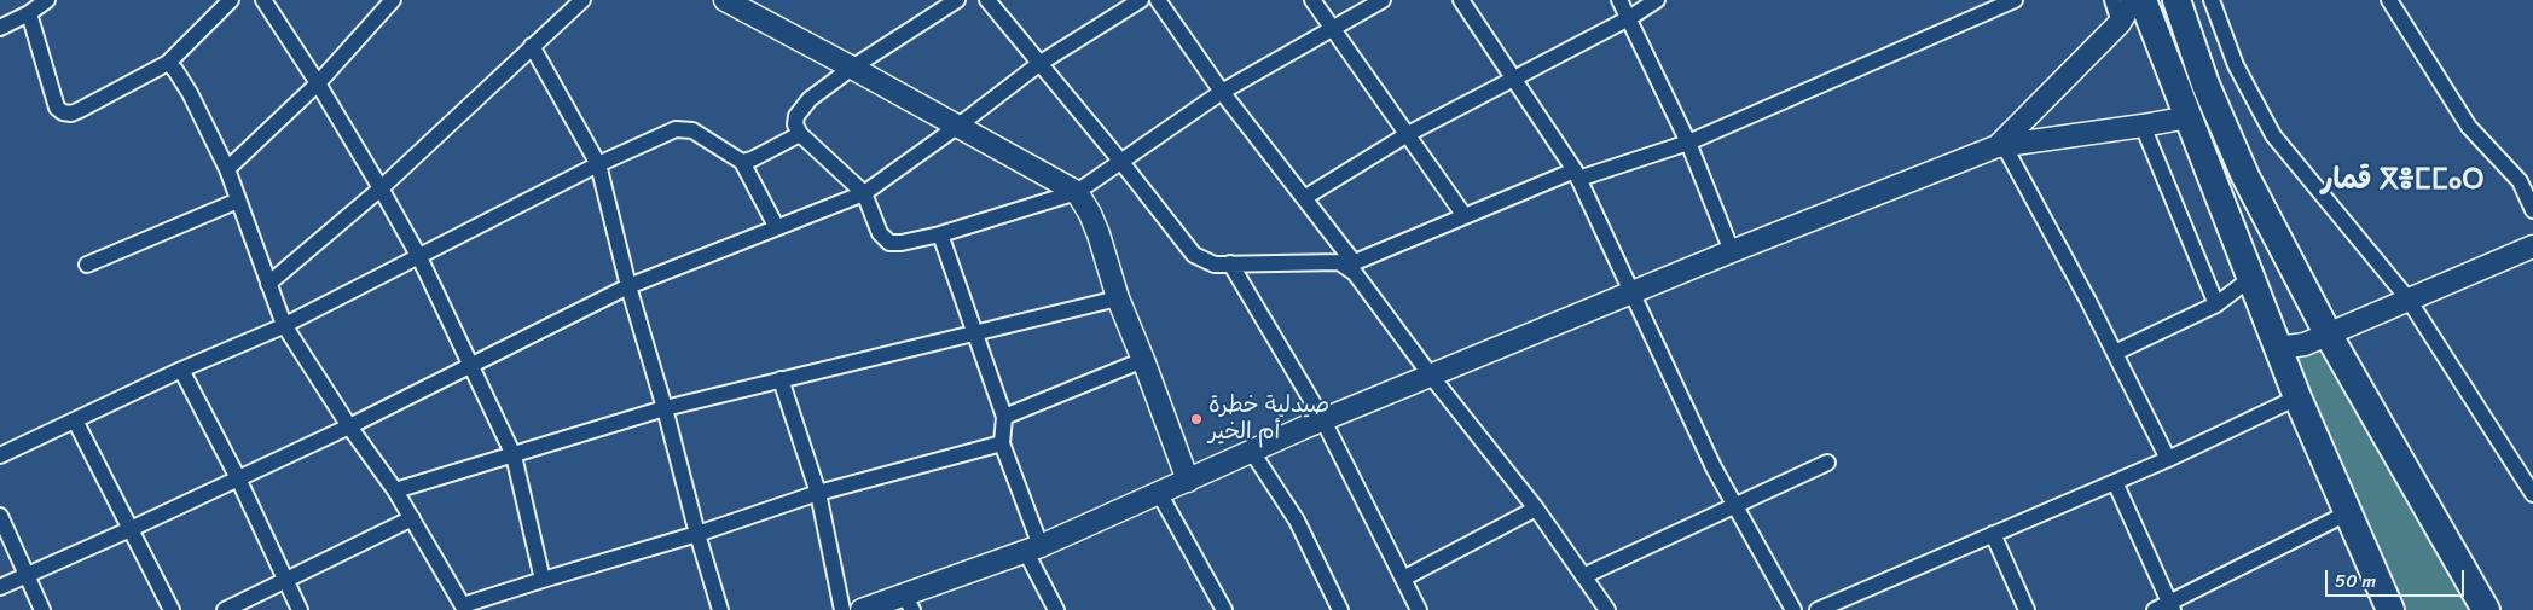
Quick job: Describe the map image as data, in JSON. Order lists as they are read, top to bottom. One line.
{"districts":["قمار ⴳⴻⵎⵎⴰⵔ"],"places":["صيدلية خطرة أم الخير"],"scale_bar":"50 m"}
